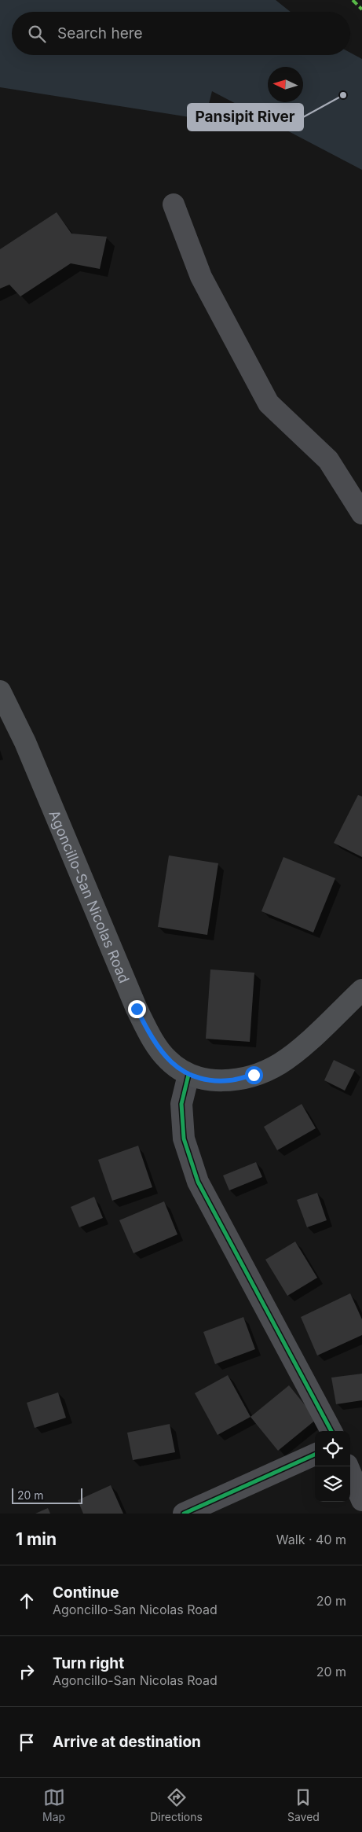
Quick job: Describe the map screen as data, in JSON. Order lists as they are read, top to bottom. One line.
{"streets":{"main road":["Agoncillo-San Nicolas Road"]},"places":["Pansipit River"],"scale_bar":"20 m","north":"left","page":{"search":"Search here","scale":"20 m","heading":["1 min","Walk · 40 m"],"list":[["Continue","Agoncillo-San Nicolas Road","20 m"],["Turn right","Agoncillo-San Nicolas Road","20 m"],"Arrive at destination"],"nav":["Map","Directions","Saved"]}}
